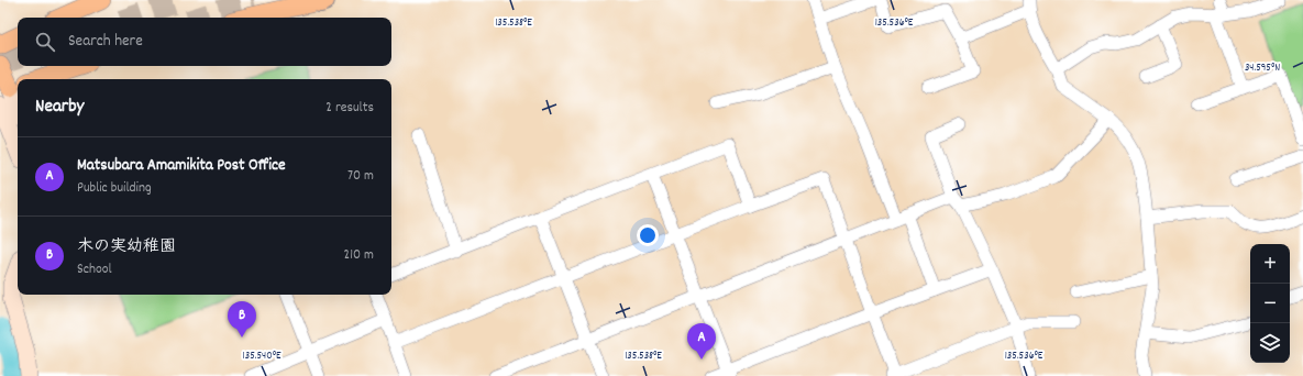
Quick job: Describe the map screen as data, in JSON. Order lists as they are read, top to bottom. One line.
{"page":{"search":"Search here","heading":["Nearby","2 results"],"list":[{"mark":"A","name":"Matsubara Amamikita Post Office","note":"Public building","value":"70 m"},{"mark":"B","name":"木の実幼稚園","note":"School","value":"210 m"}],"map_buttons":["+","−"],"pins":["B","A"]},"coordinates":["135.538°E","135.536°E","34.595°N","135.540°E"]}
